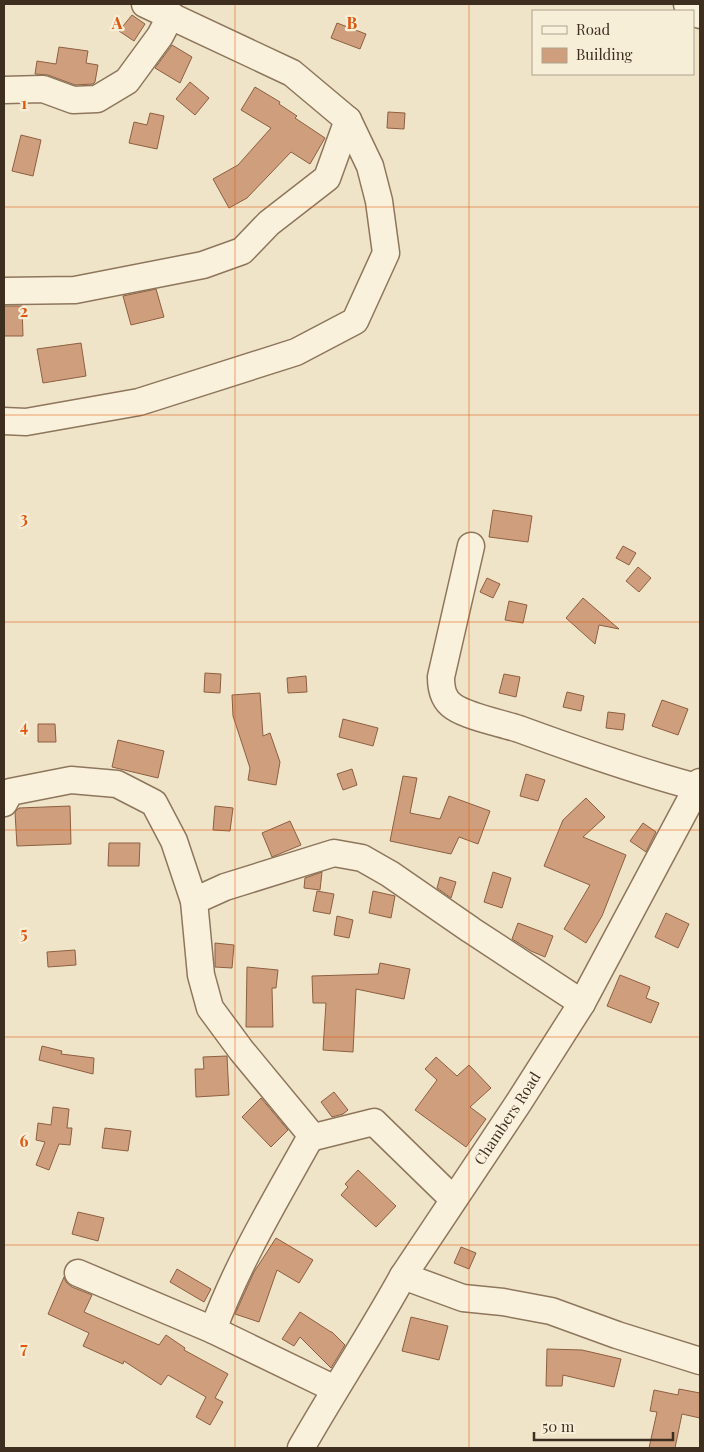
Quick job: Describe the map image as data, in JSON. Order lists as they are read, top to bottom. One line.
{"streets":{"street":["Chambers Road"]},"legend":["Road","Building"],"scale_bar":"50 m","grid":{"columns":["A","B"],"rows":["1","2","3","4","5","6","7"]}}
